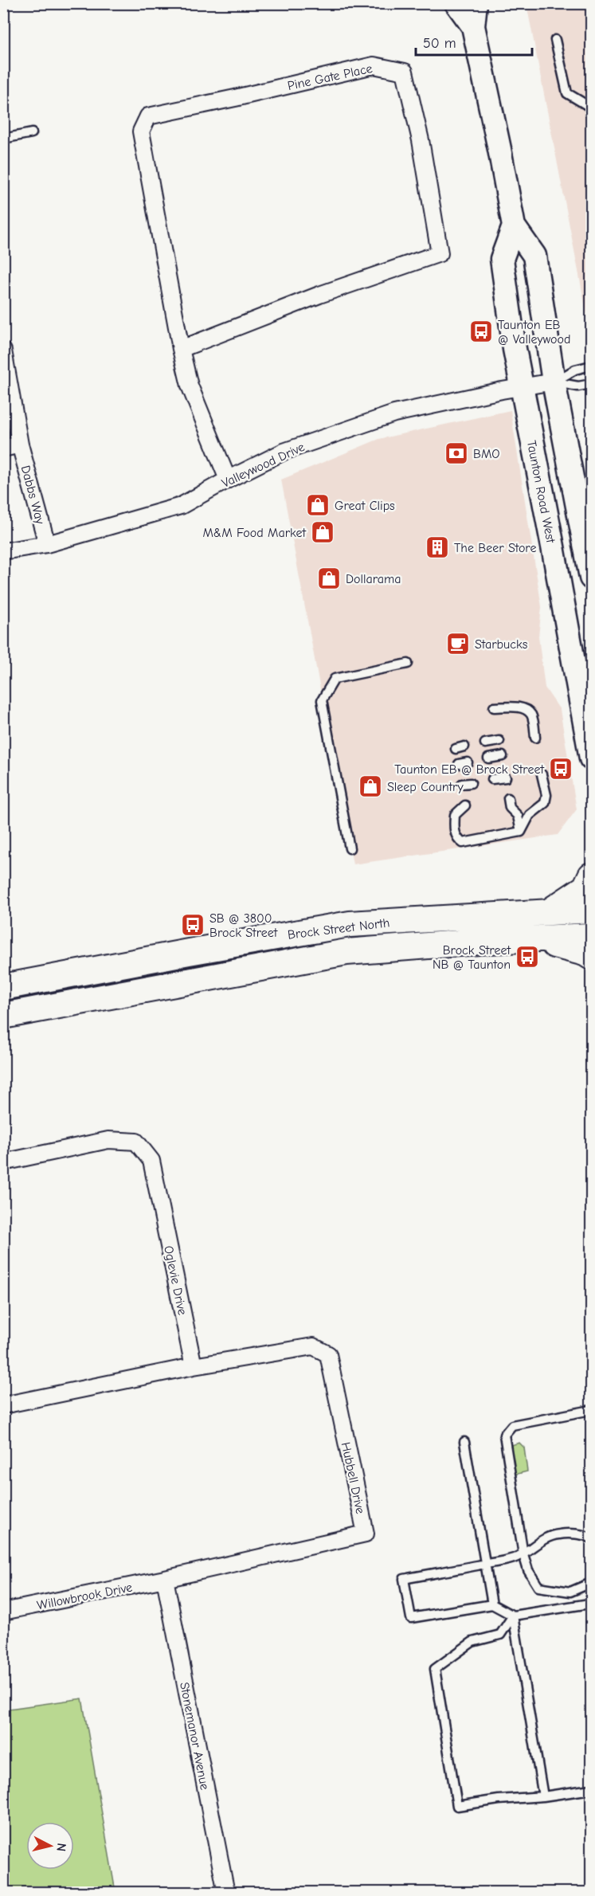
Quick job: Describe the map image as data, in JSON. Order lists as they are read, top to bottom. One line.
{"streets":{"main road":["Taunton Road West","Brock Street North"],"street":["Pine Gate Place","Valleywood Drive","Dabbs Way","Oglevie Drive","Hubbell Drive","Willowbrook Drive","Stonemanor Avenue"]},"crossings":[["Pine Gate Place","Valleywood Drive"],["Valleywood Drive","Taunton Road West"],["Valleywood Drive","Dabbs Way"],["Oglevie Drive","Hubbell Drive"],["Hubbell Drive","Willowbrook Drive"],["Hubbell Drive","Stonemanor Avenue"],["Willowbrook Drive","Stonemanor Avenue"]],"places":{"bus stop":["Taunton EB @ Valleywood","Taunton EB @ Brock Street","SB @ 3800 Brock Street","Brock Street NB @ Taunton"],"bank":["BMO"],"shop":["Great Clips","M&M Food Market","Dollarama","Sleep Country"],"building":["The Beer Store"],"cafe":["Starbucks"]},"scale_bar":"50 m","north":"right"}
